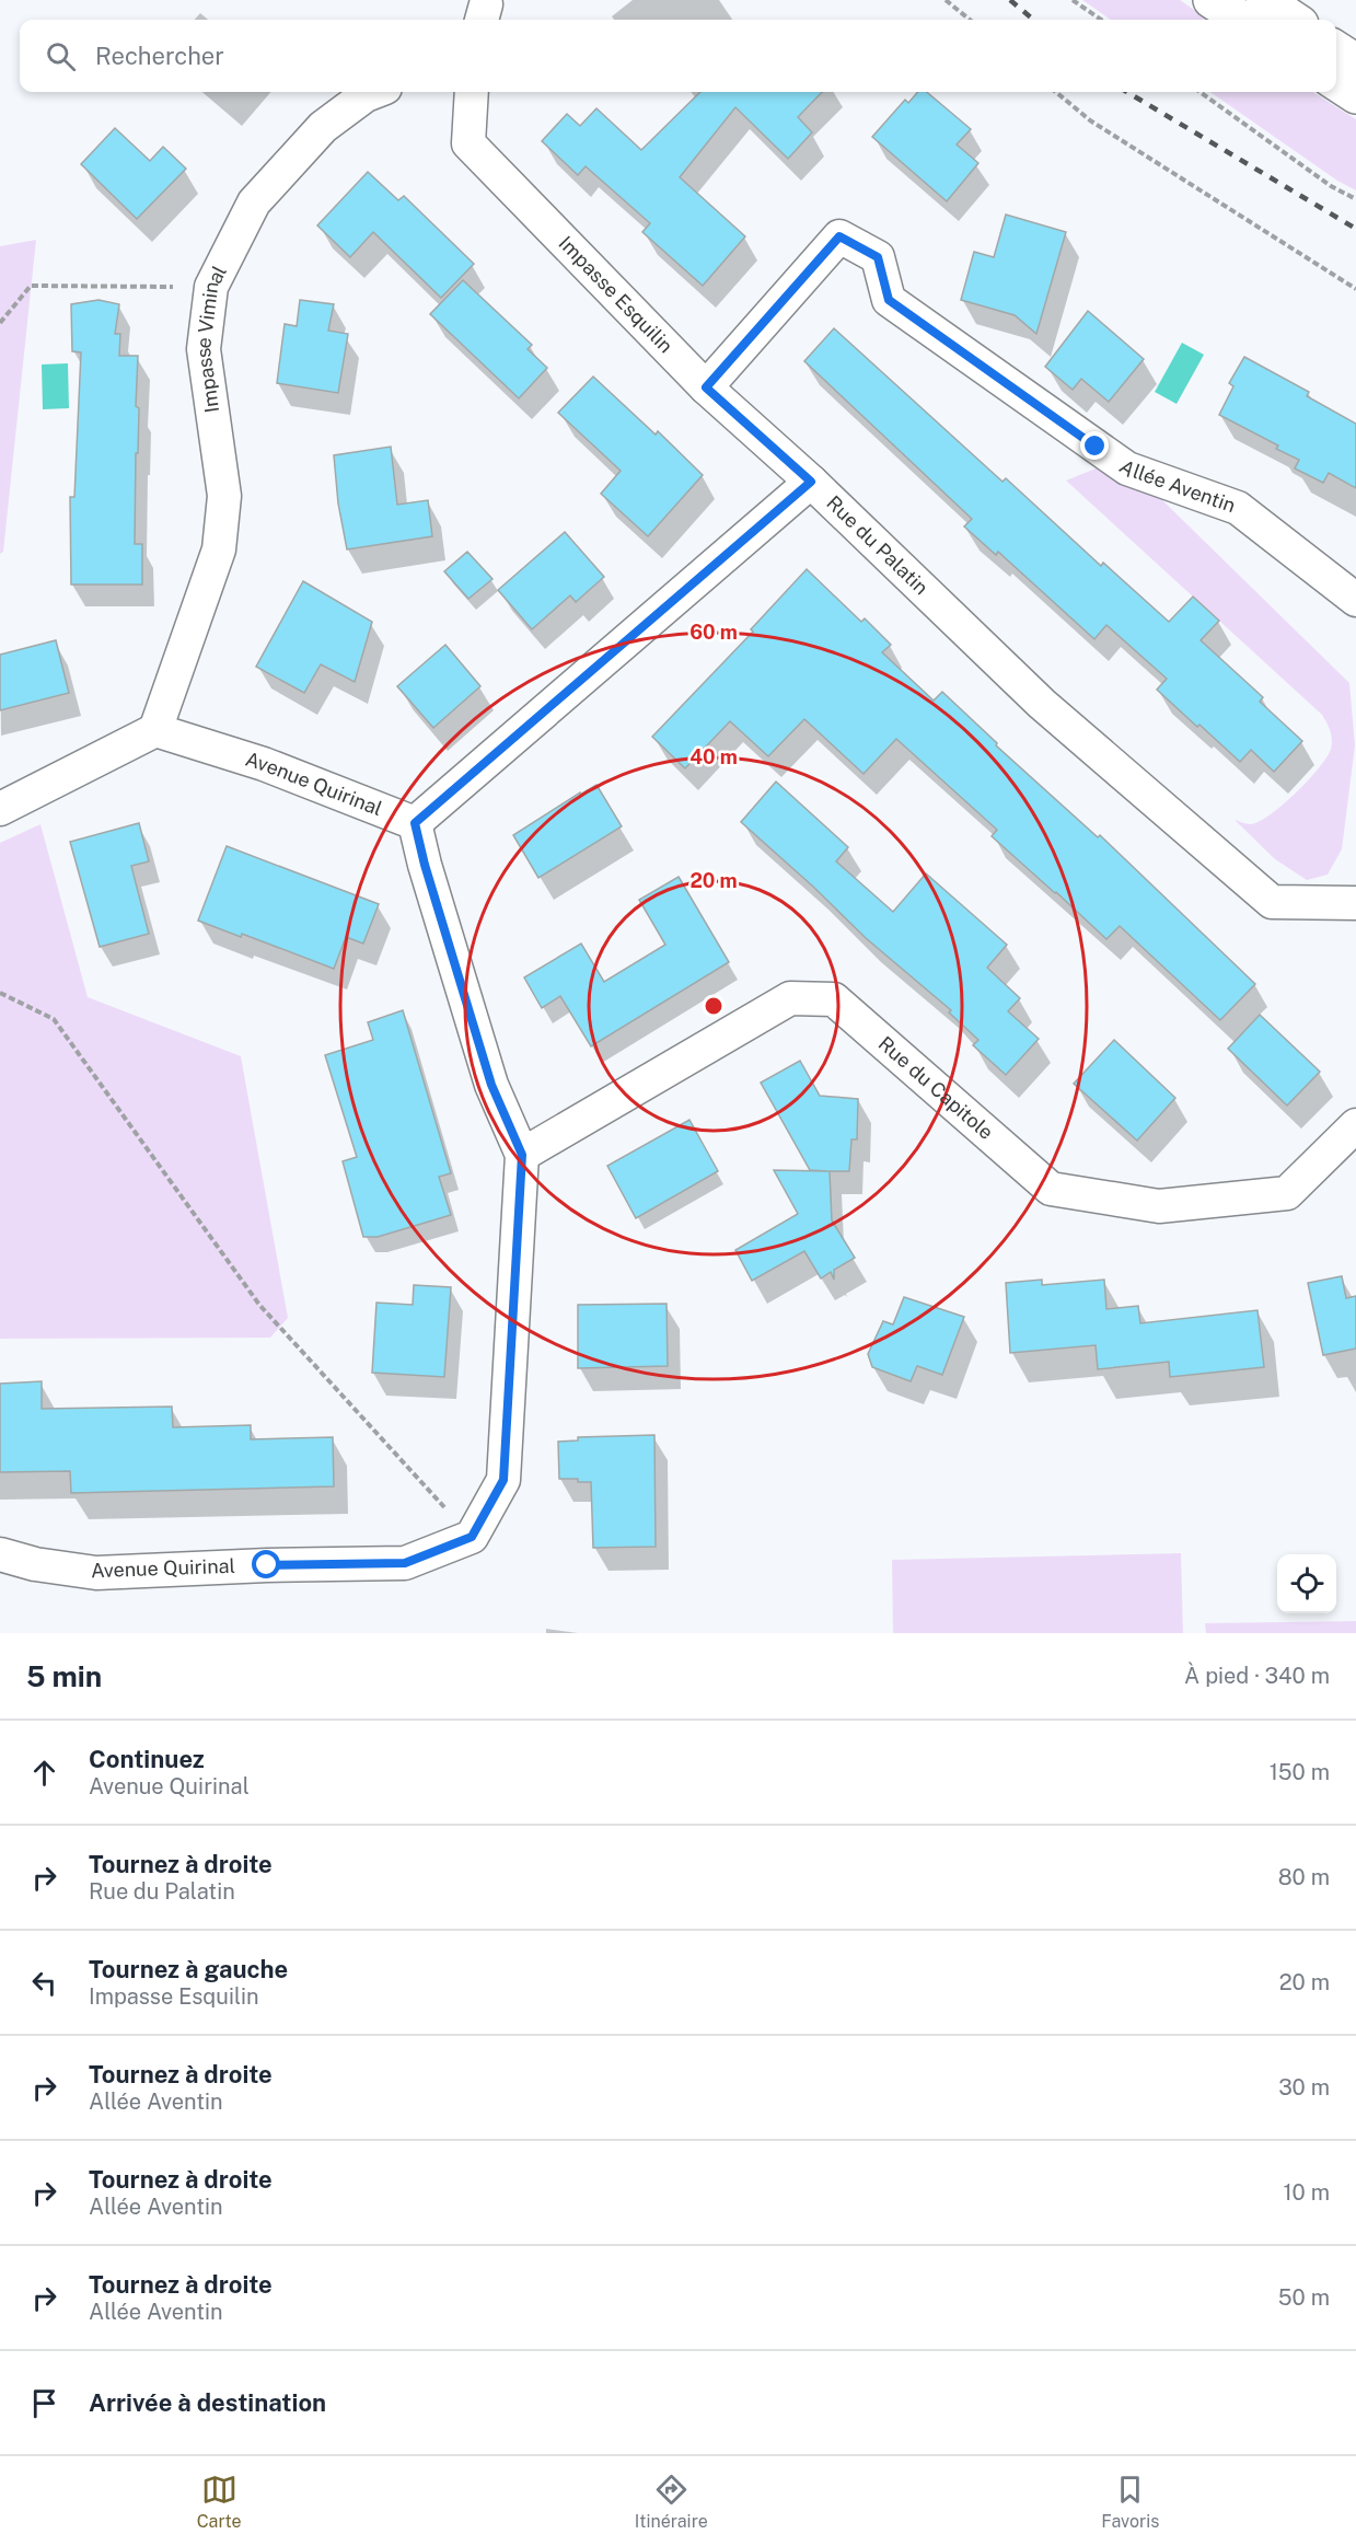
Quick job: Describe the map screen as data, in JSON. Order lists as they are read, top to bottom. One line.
{"streets":{"street":["Impasse Esquilin","Impasse Viminal","Allée Aventin","Rue du Palatin","Avenue Quirinal","Rue du Capitole"]},"crossings":[["Impasse Esquilin","Allée Aventin"],["Impasse Esquilin","Rue du Palatin"],["Impasse Viminal","Avenue Quirinal"],["Rue du Palatin","Avenue Quirinal"]],"page":{"search":"Rechercher","heading":["5 min","À pied · 340 m"],"list":[["Continuez","Avenue Quirinal","150 m"],["Tournez à droite","Rue du Palatin","80 m"],["Tournez à gauche","Impasse Esquilin","20 m"],["Tournez à droite","Allée Aventin","30 m"],["Tournez à droite","Allée Aventin","10 m"],["Tournez à droite","Allée Aventin","50 m"],"Arrivée à destination"],"nav":["Carte","Itinéraire","Favoris"]},"rings":["60 m","40 m","20 m"]}
